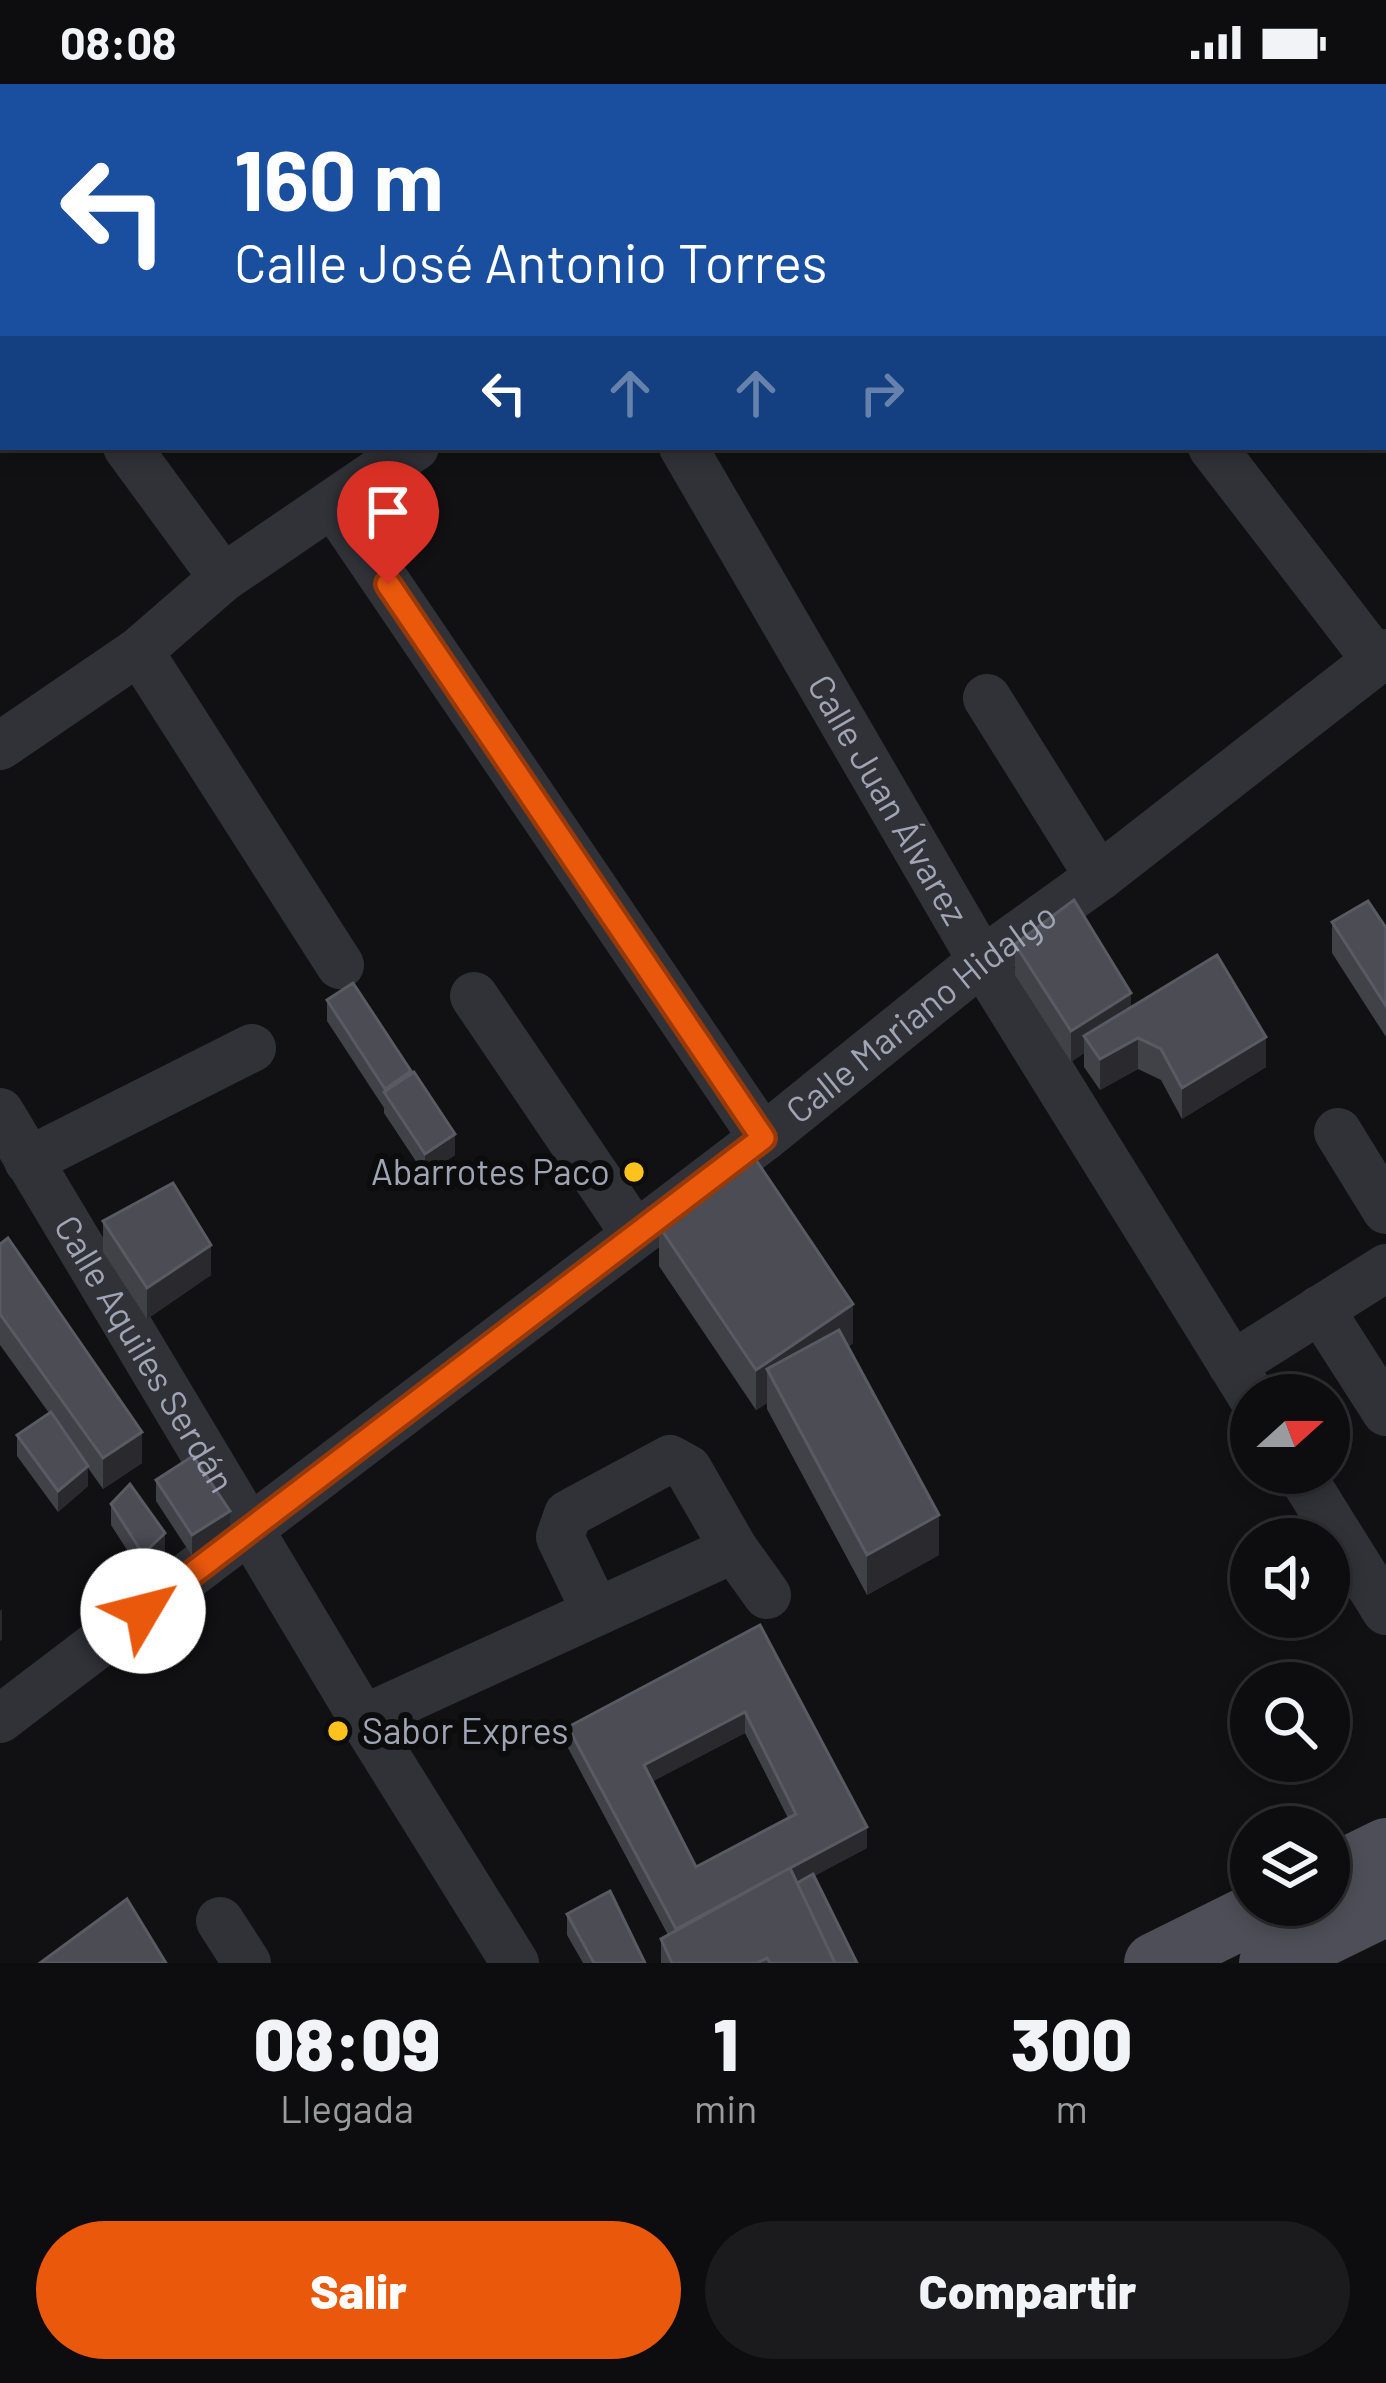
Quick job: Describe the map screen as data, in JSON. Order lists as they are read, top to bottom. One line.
{"streets":{"street":["Calle Juan Álvarez","Calle Mariano Hidalgo","Calle Aquiles Serdán"]},"crossings":[["Calle Juan Álvarez","Calle Mariano Hidalgo"],["Calle Mariano Hidalgo","Calle Aquiles Serdán"]],"places":["Abarrotes Paco","Sabor Expres"],"north":"right","page":{"status":"08:08","turn":["160 m","Calle José Antonio Torres"],"eta":["08:09","Llegada","1","min","300","m"],"buttons":["Salir","Compartir"]}}
